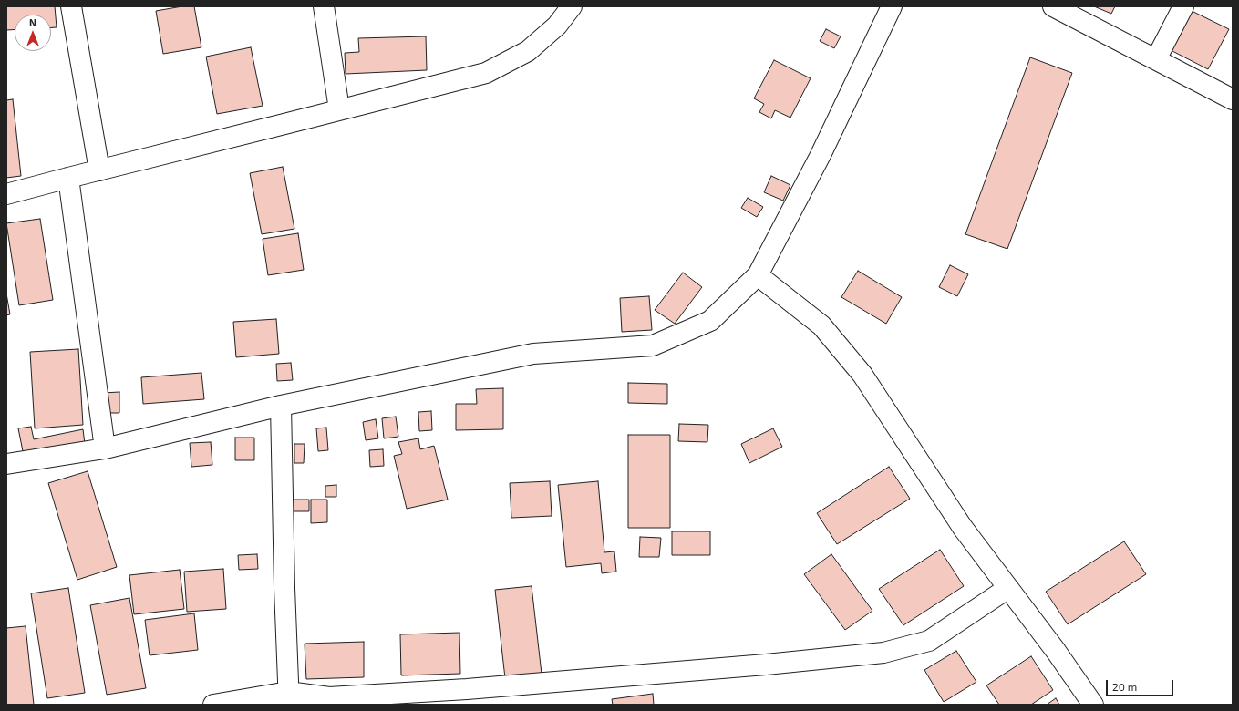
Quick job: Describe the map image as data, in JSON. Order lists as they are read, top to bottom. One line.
{"scale_bar":"20 m","north":"top"}
